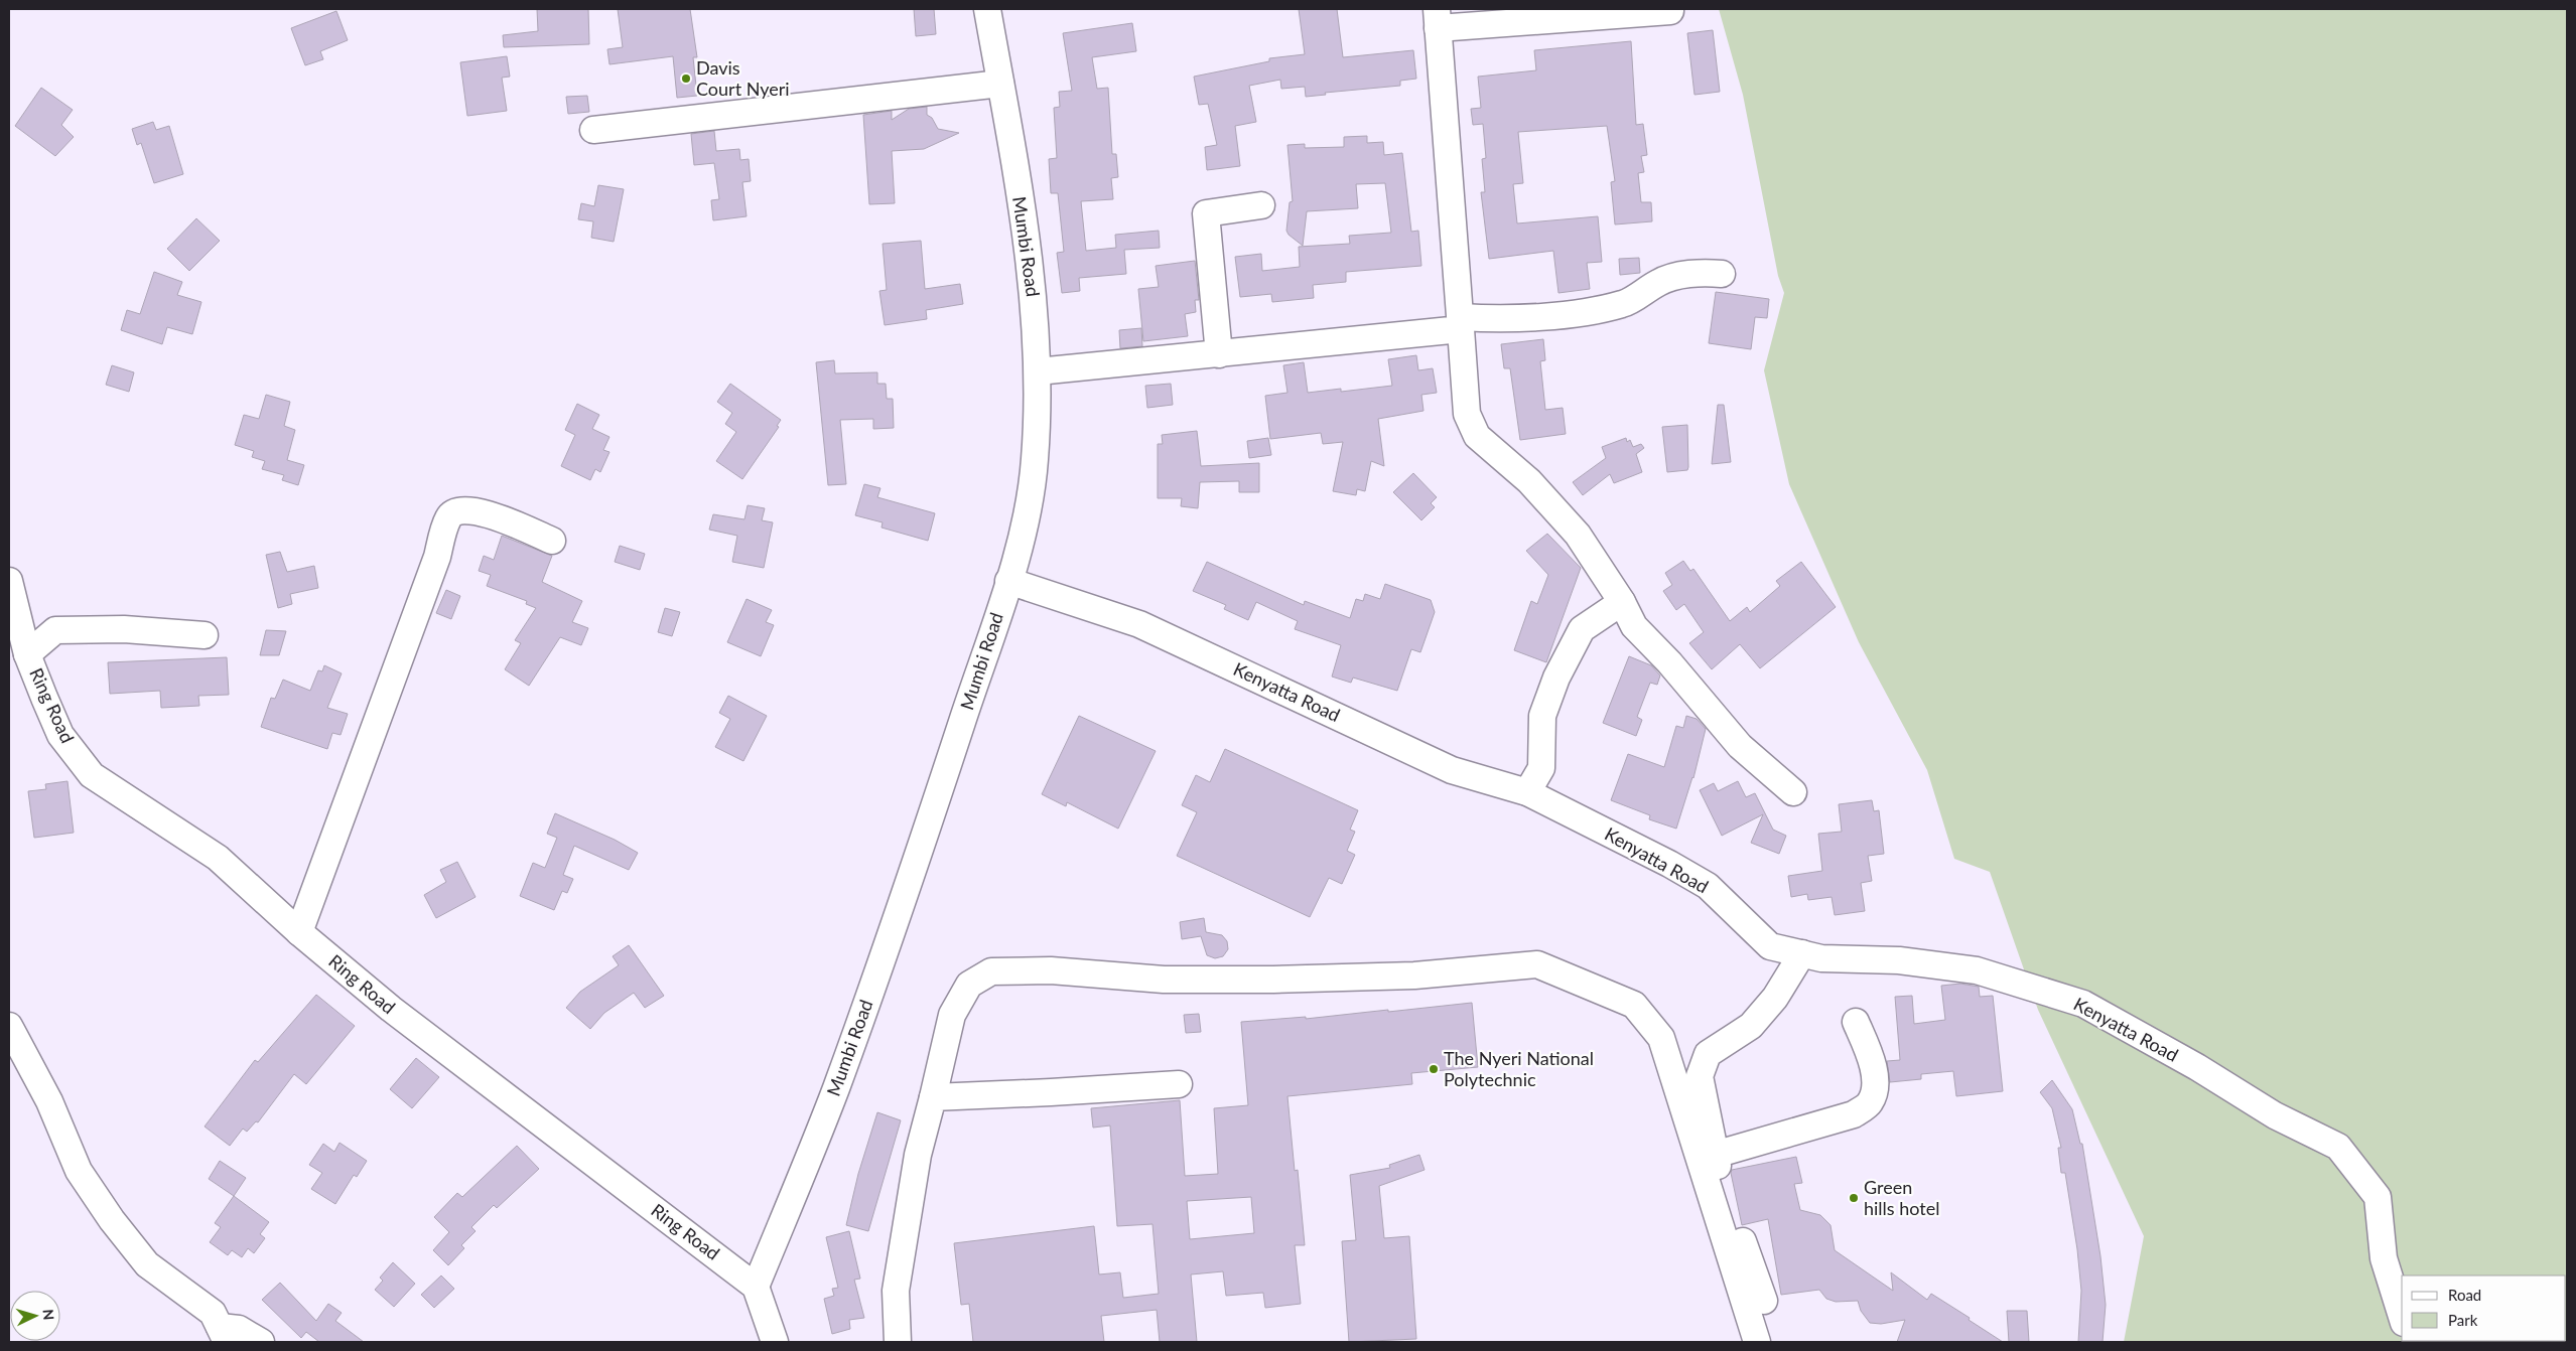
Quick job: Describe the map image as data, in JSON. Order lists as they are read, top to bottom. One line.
{"streets":{"street":["Mumbi Road","Kenyatta Road","Ring Road"]},"crossings":[["Mumbi Road","Kenyatta Road"],["Mumbi Road","Ring Road"]],"places":["Davis Court Nyeri","The Nyeri National Polytechnic","Green hills hotel"],"legend":["Road","Park"],"north":"right"}
